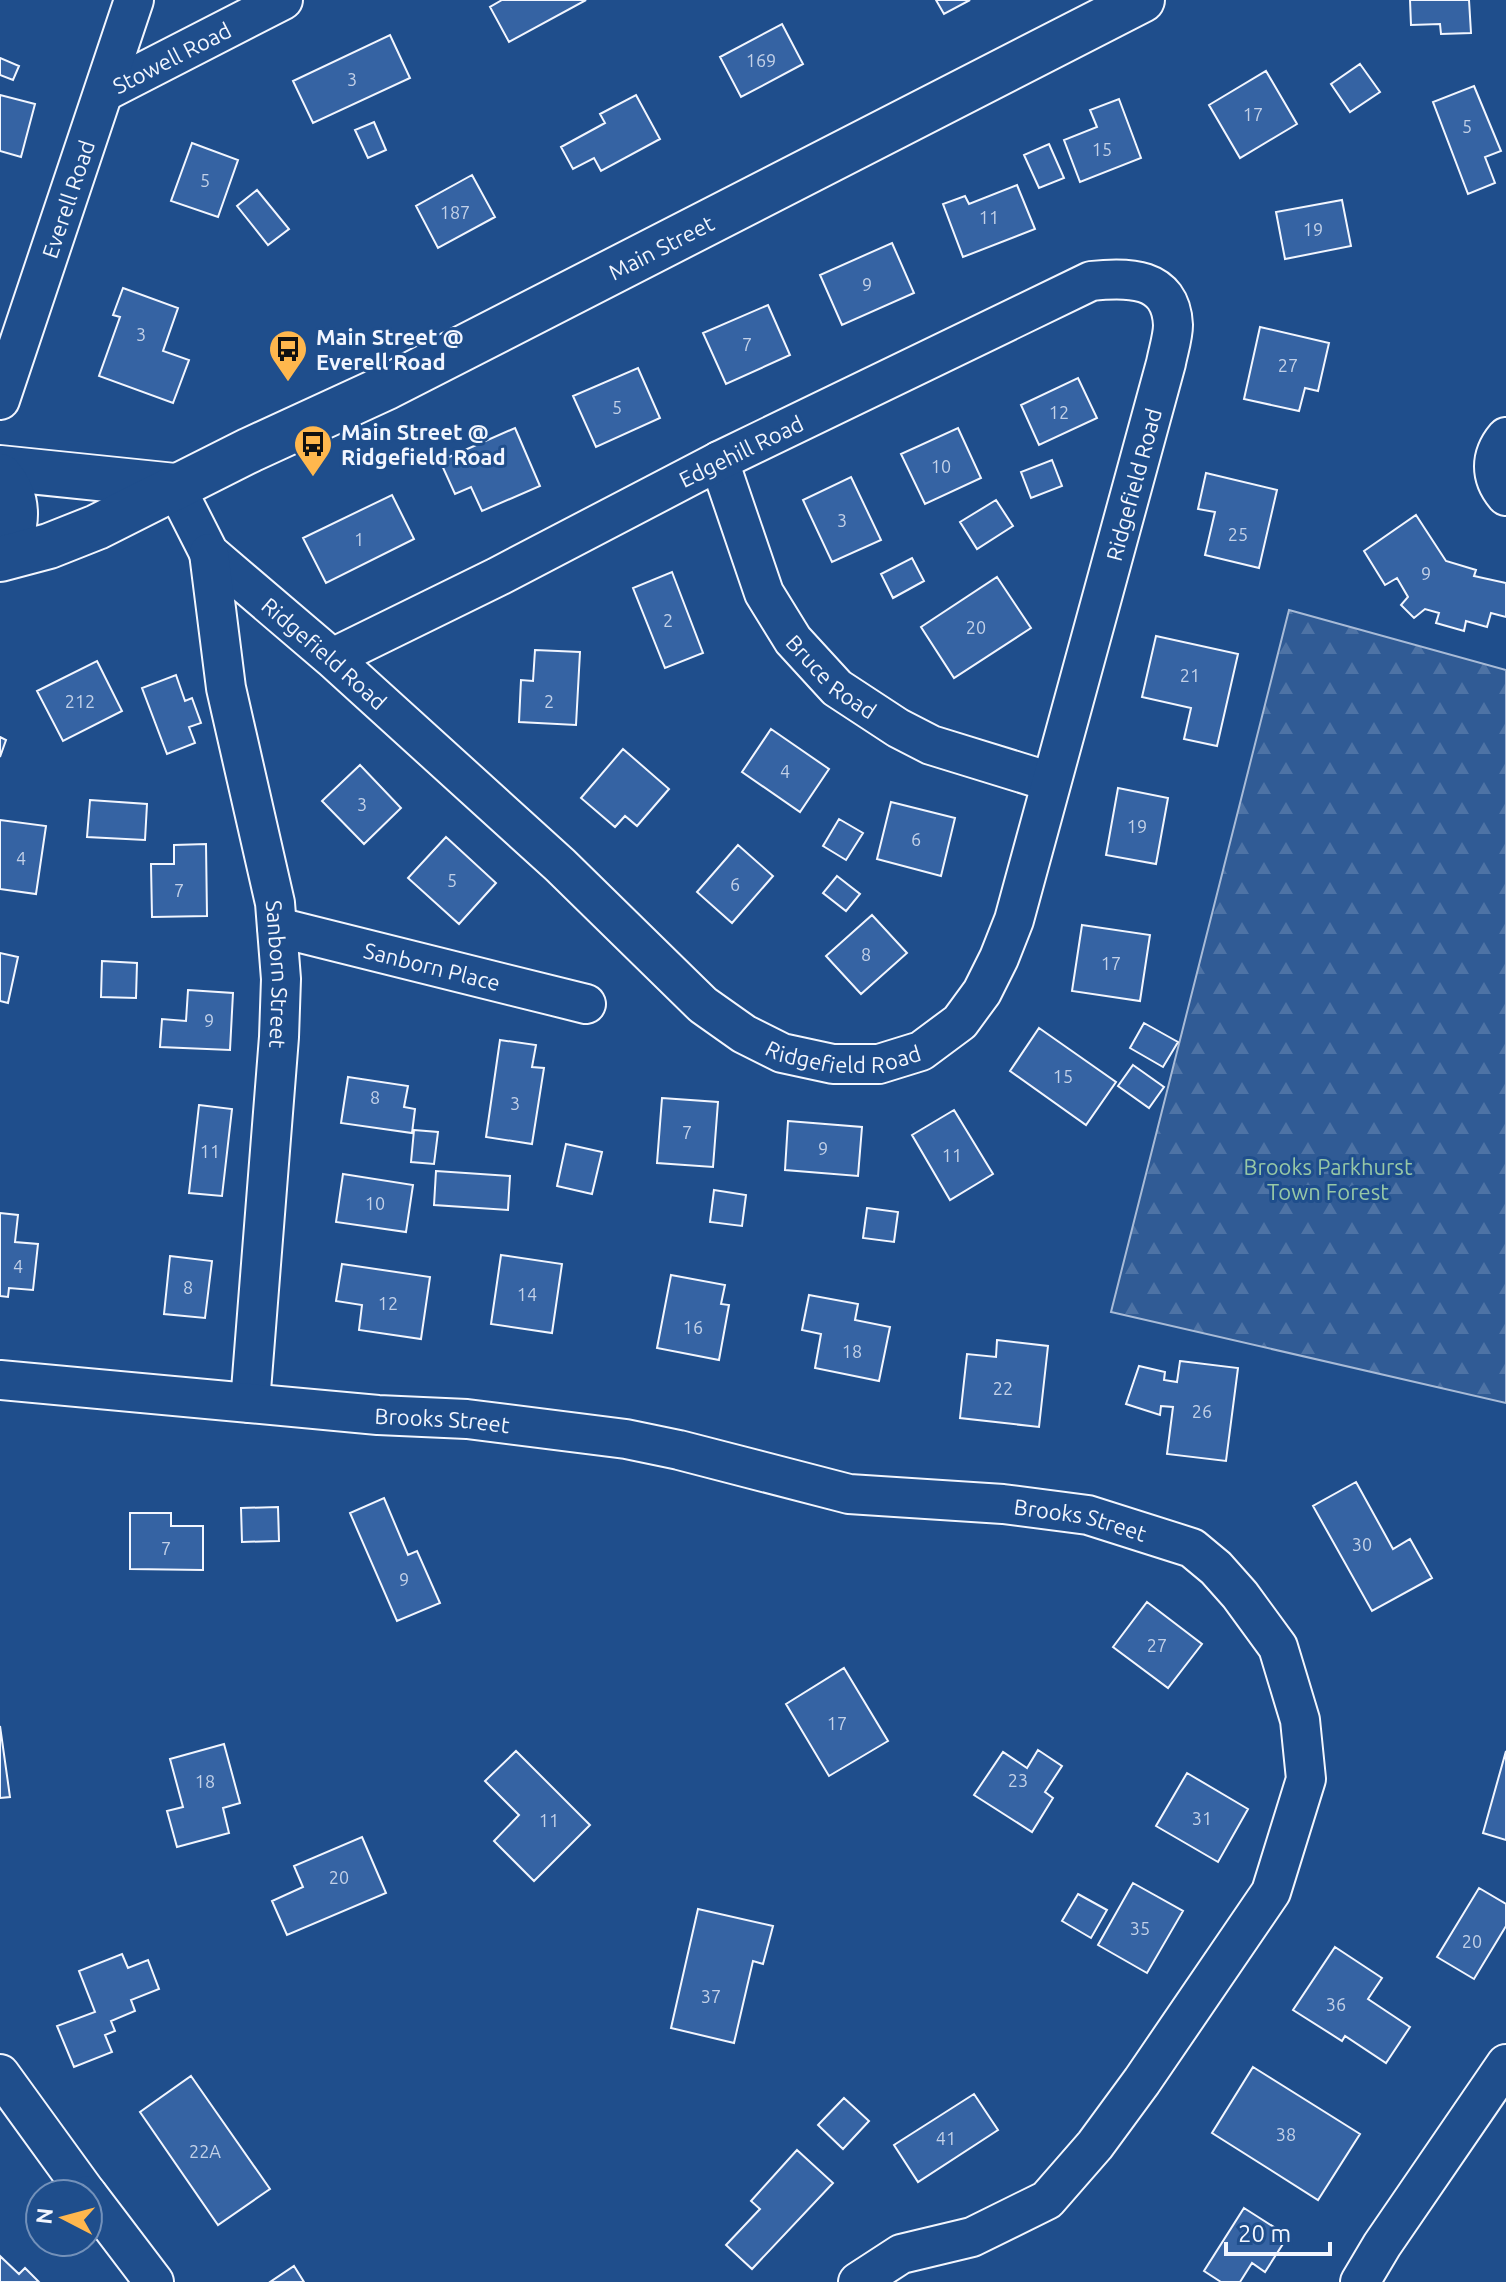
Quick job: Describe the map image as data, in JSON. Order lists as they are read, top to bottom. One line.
{"streets":{"main road":["Main Street"],"street":["Stowell Road","Everell Road","Edgehill Road","Ridgefield Road","Bruce Road","Sanborn Place","Sanborn Street","Brooks Street"]},"crossings":[["Stowell Road","Everell Road"],["Main Street","Ridgefield Road"],["Edgehill Road","Ridgefield Road"],["Edgehill Road","Bruce Road"],["Ridgefield Road","Bruce Road"],["Ridgefield Road","Sanborn Street"],["Sanborn Place","Sanborn Street"],["Sanborn Street","Brooks Street"]],"parks":["Brooks Parkhurst Town Forest"],"places":{"bus stop":["Main Street @ Everell Road","Main Street @ Ridgefield Road"]},"house_numbers":["169","3","17","5","15","5","187","11","19","9","3","7","27","5","12","10","3","25","1","9","2","20","21","212","2","4","3","19","6","4","5","6","7","8","17","9","15","8","3","7","9","11","11","10","4","8","14","12","16","18","22","26","30","7","9","27","17","23","18","31","11","20","35","20","37","36","38","41","22A"],"scale_bar":"20 m","north":"left"}
